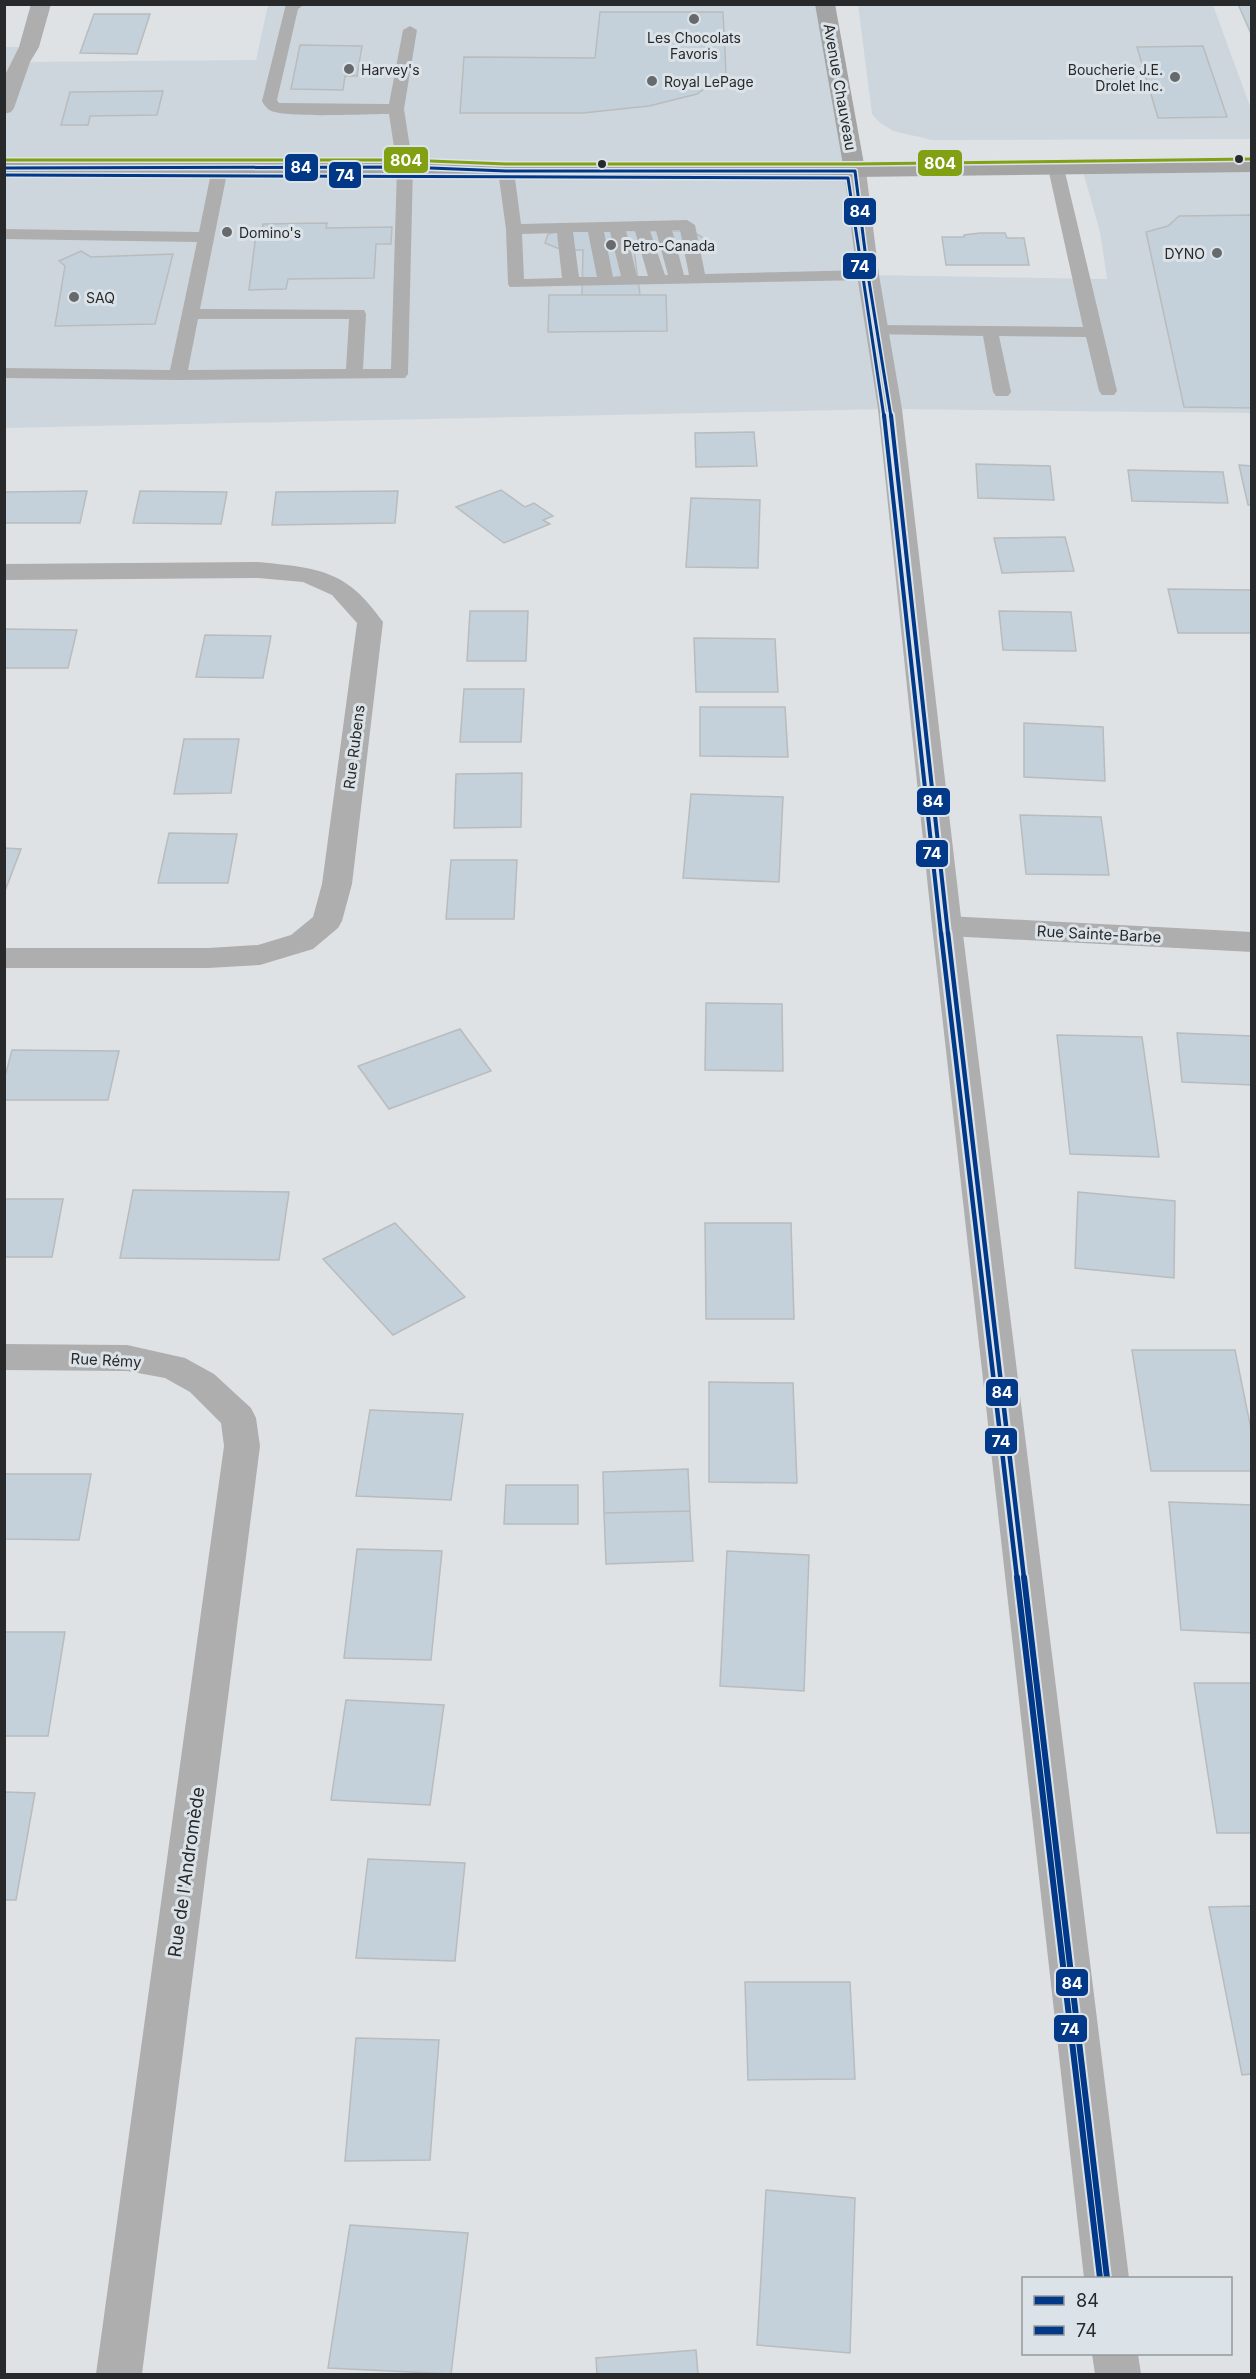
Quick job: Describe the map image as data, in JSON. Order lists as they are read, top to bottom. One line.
{"streets":{"main road":["Avenue Chauveau"],"street":["Rue Rubens","Rue Sainte-Barbe","Rue Rémy","Rue de l'Andromède"]},"crossings":[["Avenue Chauveau","Rue Sainte-Barbe"],["Rue Rémy","Rue de l'Andromède"]],"places":["Les Chocolats Favoris","Harvey's","Boucherie J.E. Drolet Inc.","Royal LePage","Domino's","Petro-Canada","DYNO","SAQ"],"lines":["transit line 804","transit line 84","transit line 74"],"legend":["84","74"]}
